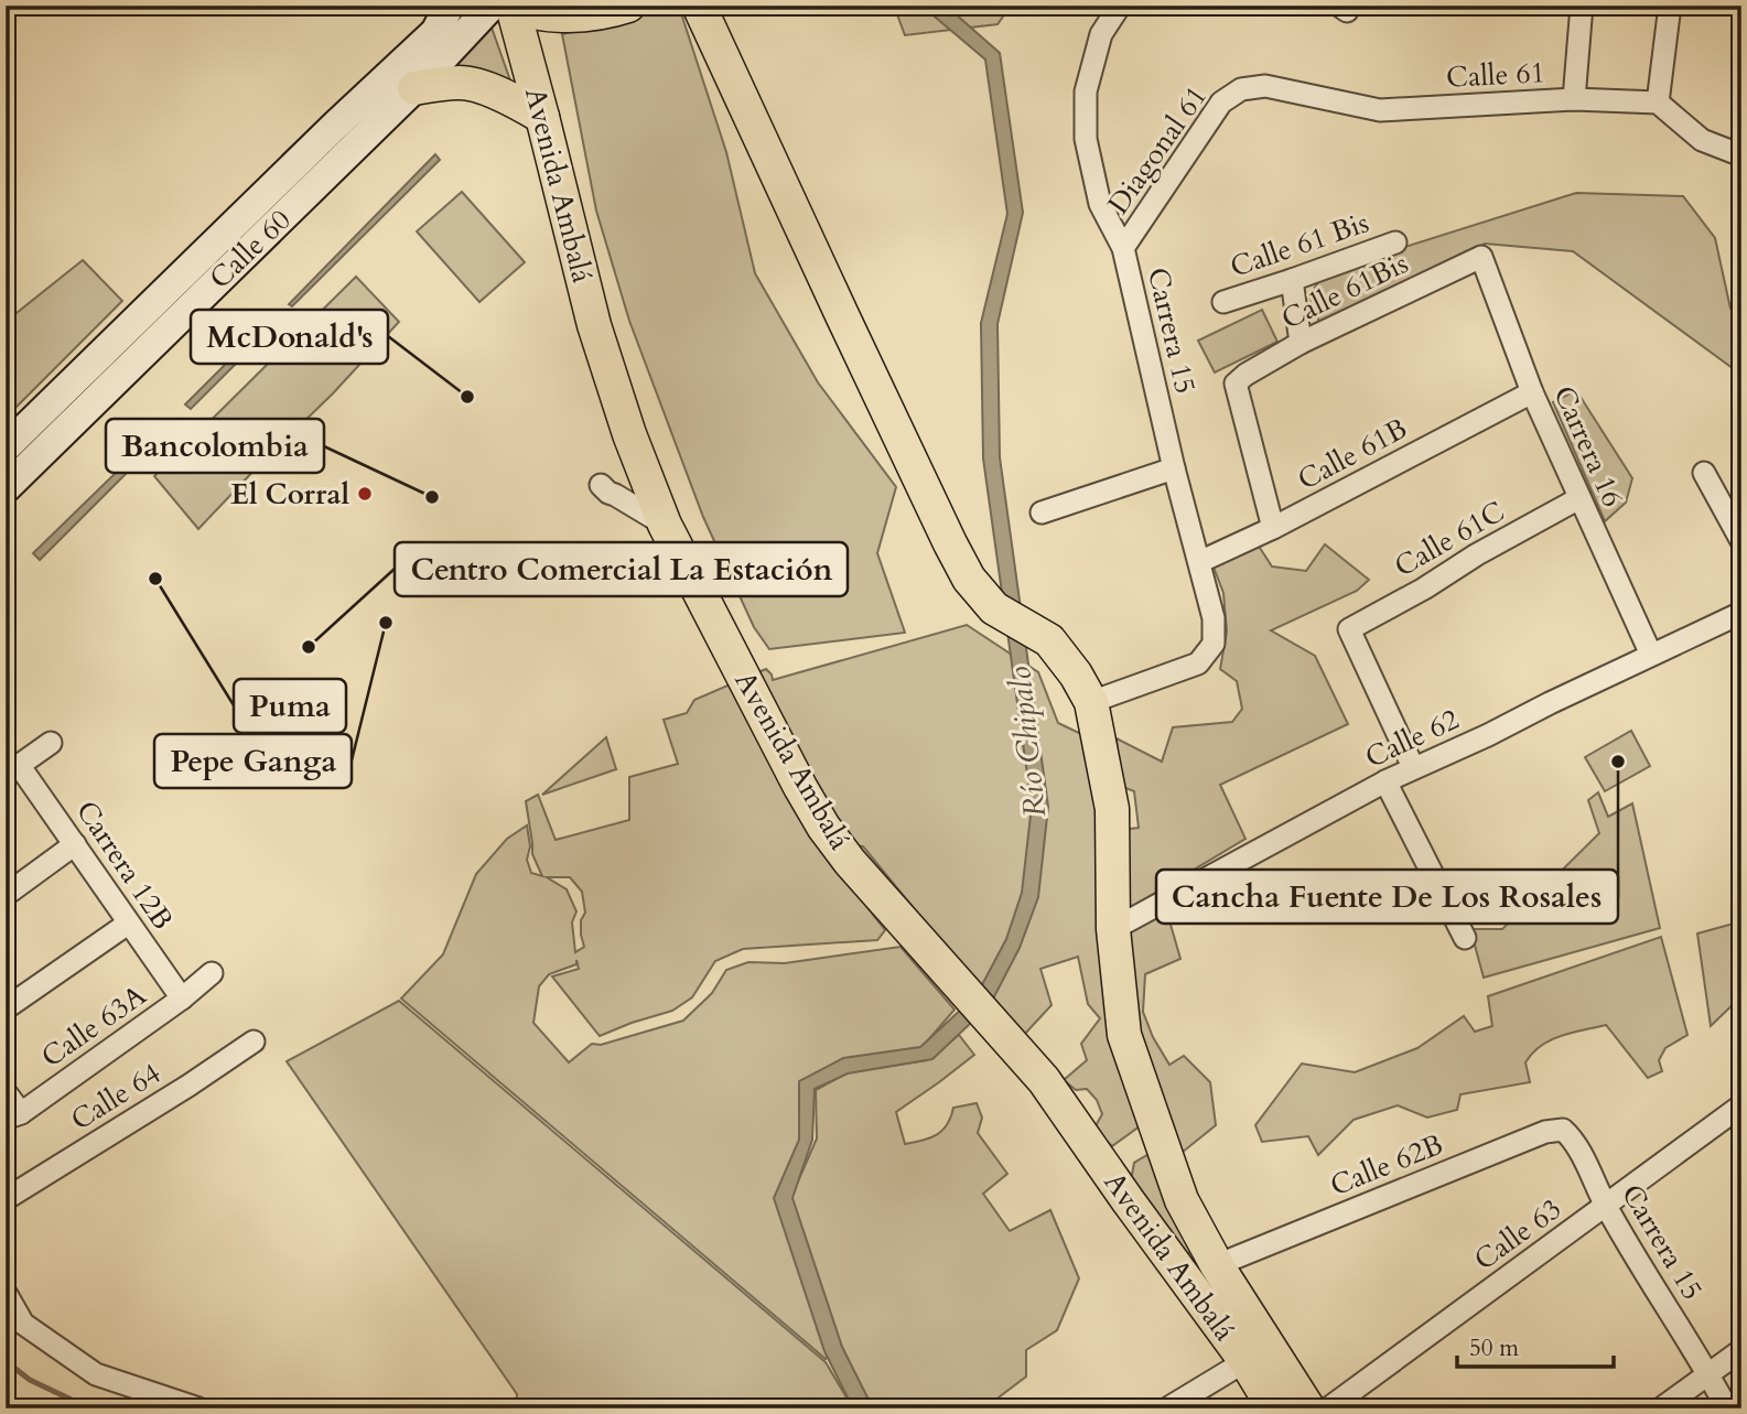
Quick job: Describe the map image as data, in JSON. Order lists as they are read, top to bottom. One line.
{"streets":{"main road":["Avenida Ambalá","Calle 60"],"street":["Calle 61","Diagonal 61","Calle 61 Bis","Calle 61Bis","Carrera 15","Carrera 16","Calle 61B","Calle 61C","Calle 62","Carrera 12B","Calle 63A","Calle 64","Calle 62B","Calle 63"]},"crossings":[["Calle 61","Diagonal 61"],["Diagonal 61","Carrera 15"],["Avenida Ambalá","Carrera 15"],["Avenida Ambalá","Calle 62"],["Avenida Ambalá","Calle 62B"],["Calle 61Bis","Carrera 16"],["Calle 61Bis","Calle 61B"],["Carrera 15","Calle 61B"],["Carrera 15","Calle 62B"],["Carrera 15","Calle 63"],["Carrera 16","Calle 61B"],["Carrera 16","Calle 61C"],["Carrera 16","Calle 62"],["Calle 61C","Calle 62"],["Carrera 12B","Calle 63A"]],"water":["Río Chipalo"],"places":["McDonald's","El Corral","Bancolombia","Puma","Pepe Ganga","Centro Comercial La Estación","Cancha Fuente De Los Rosales"],"scale_bar":"50 m"}
